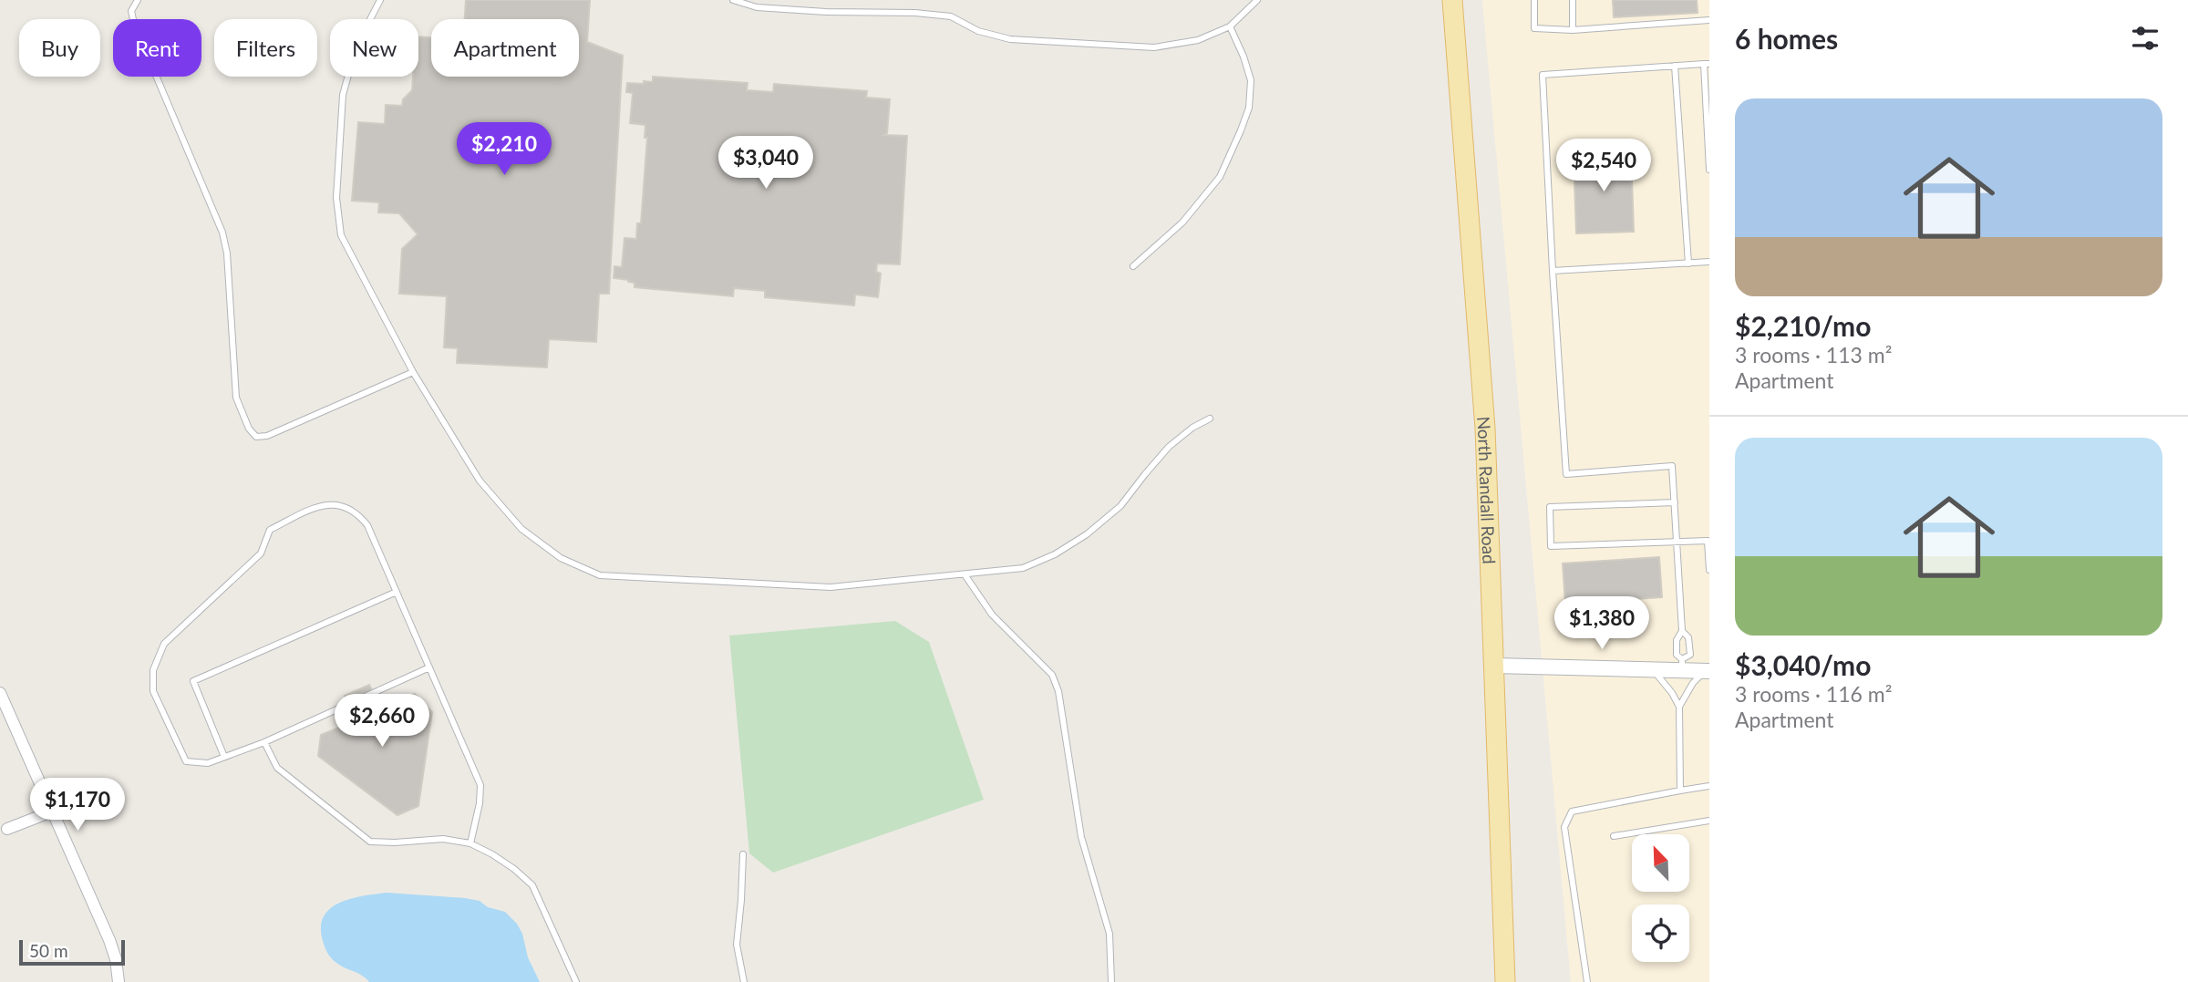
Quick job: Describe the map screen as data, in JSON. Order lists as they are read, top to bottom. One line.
{"streets":{"main road":["North Randall Road"]},"scale_bar":"50 m","north":"top left","page":{"heading":"6 homes","chip":["Buy","Rent","Filters","New","Apartment"],"list":[{"name":"$2,210/mo","note":"3 rooms · 113 m² · Apartment"},{"name":"$3,040/mo","note":"3 rooms · 116 m² · Apartment"}],"price":["$2,210","$3,040","$2,540","$1,380","$2,660","$1,170"],"scale":"50 m"}}
